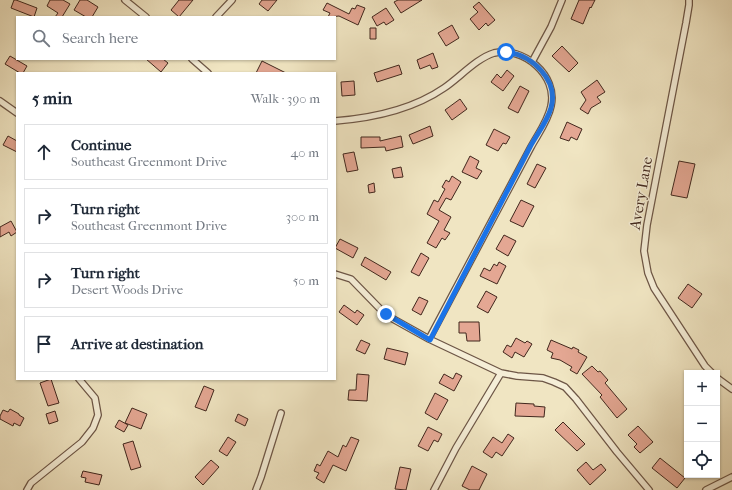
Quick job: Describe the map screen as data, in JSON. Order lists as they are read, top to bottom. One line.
{"streets":{"street":["Avery Lane"]},"page":{"search":"Search here","heading":["5 min","Walk · 390 m"],"list":[["Continue","Southeast Greenmont Drive","40 m"],["Turn right","Southeast Greenmont Drive","300 m"],["Turn right","Desert Woods Drive","50 m"],"Arrive at destination"],"map_buttons":["+","−"]}}
